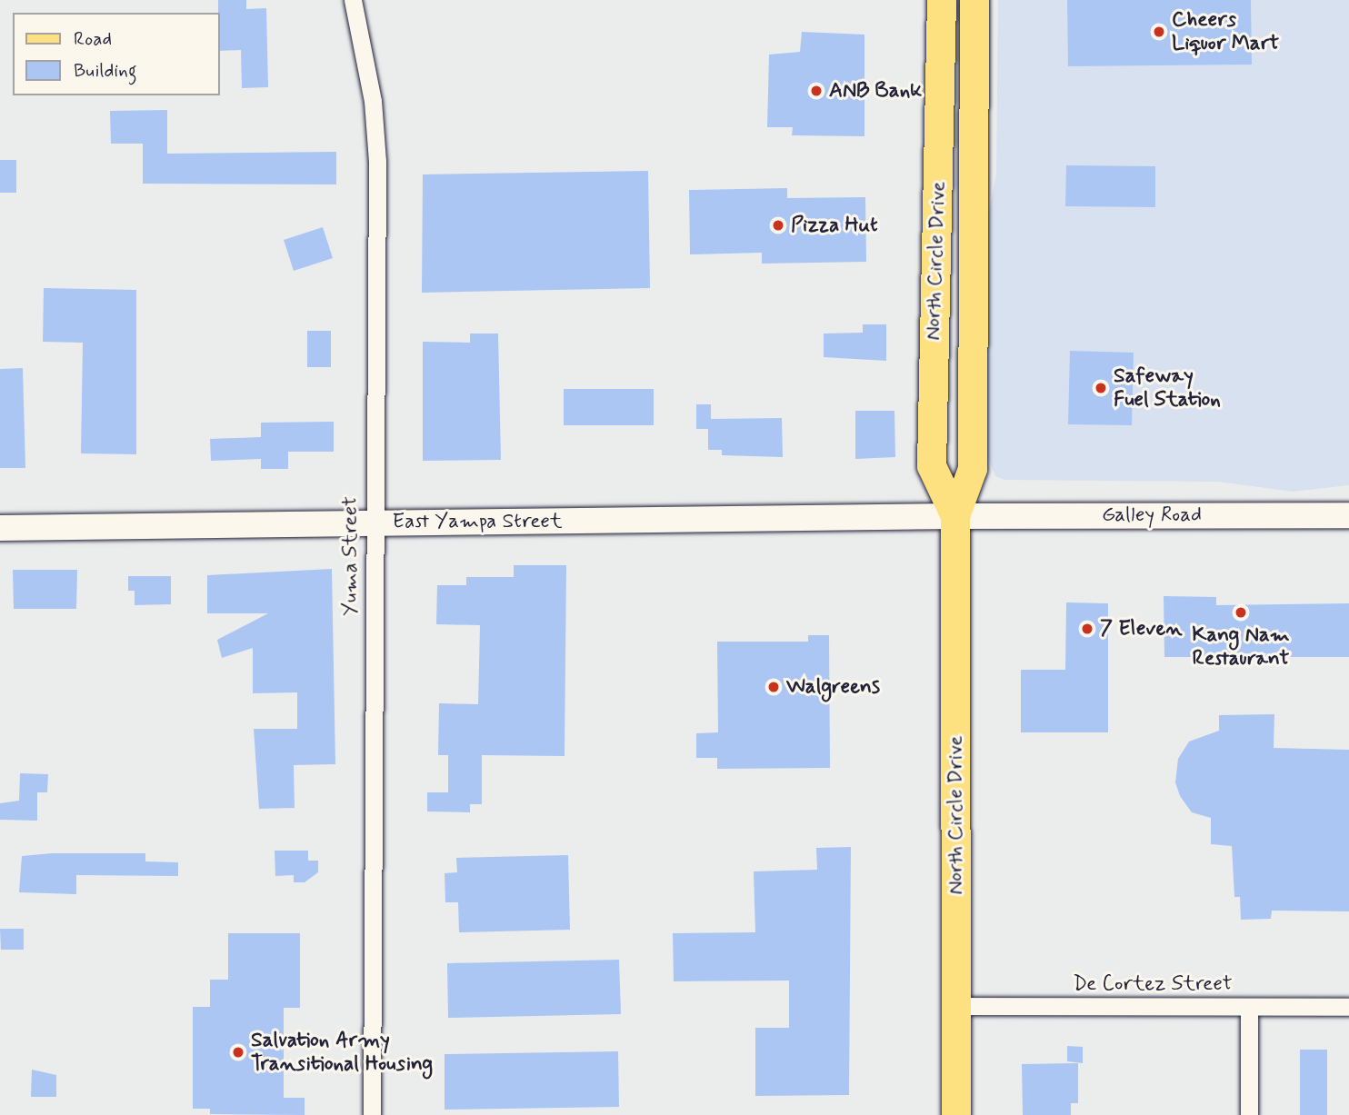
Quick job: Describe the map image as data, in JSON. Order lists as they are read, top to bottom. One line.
{"streets":{"main road":["North Circle Drive"],"street":["Galley Road","East Yampa Street","Yuma Street","De Cortez Street"]},"crossings":[["North Circle Drive","Galley Road"],["North Circle Drive","East Yampa Street"],["North Circle Drive","De Cortez Street"],["Galley Road","East Yampa Street"],["East Yampa Street","Yuma Street"]],"places":["Cheers Liquor Mart","ANB Bank","Pizza Hut","Safeway Fuel Station","Kang Nam Restaurant","7 Eleven","Walgreens","Salvation Army Transitional Housing"],"legend":["Road","Building"]}
